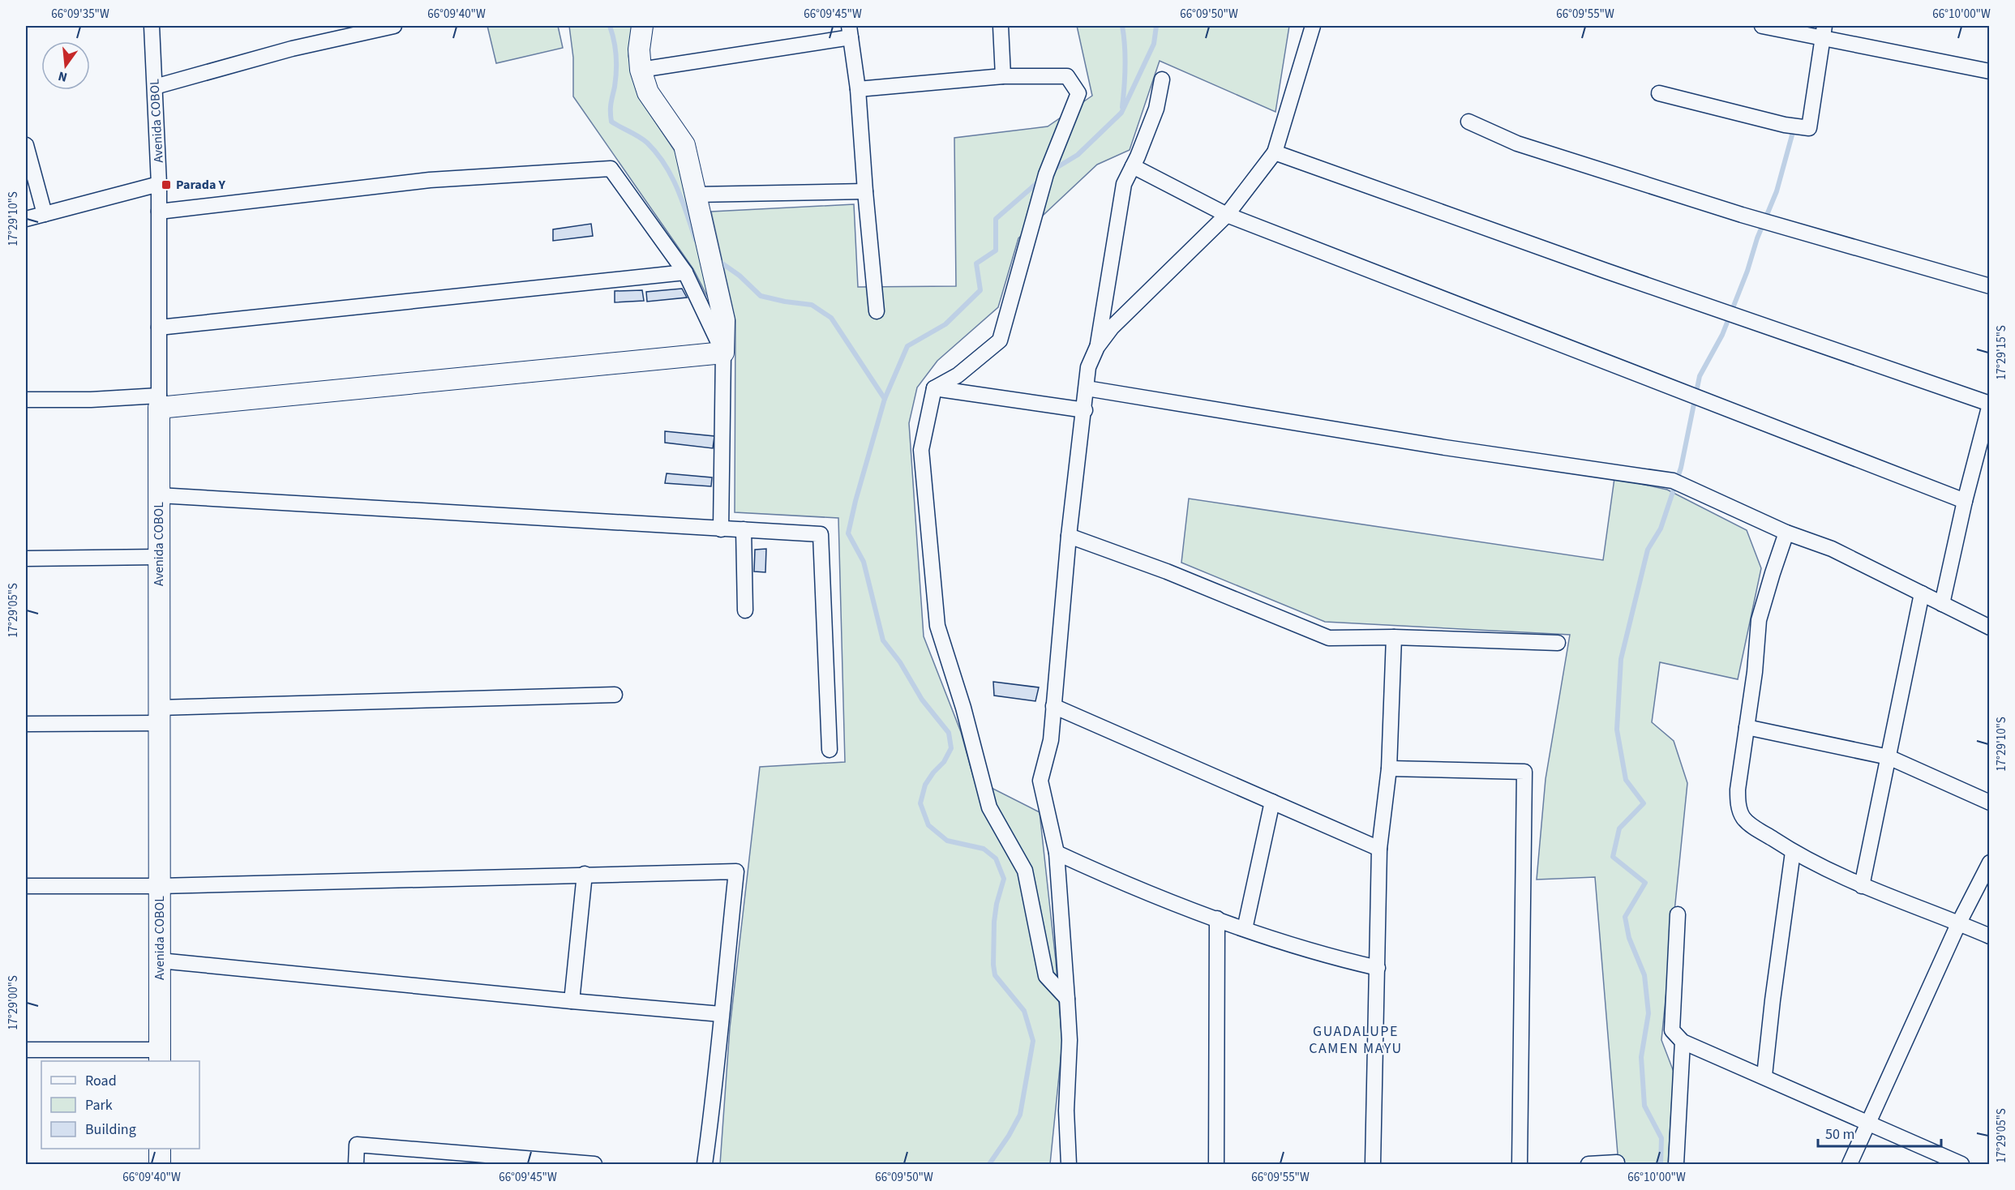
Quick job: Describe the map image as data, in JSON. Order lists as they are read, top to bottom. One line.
{"streets":{"street":["Avenida COBOL"]},"districts":["GUADALUPE CAMEN MAYU"],"places":{"transit":["Parada Y"]},"legend":["Road","Park","Building"],"scale_bar":"50 m","north":"bottom","coordinates":["66°09'35\"W","66°09'40\"W","66°09'45\"W","66°09'50\"W","66°09'55\"W","66°10'00\"W","17°29'10\"S","17°29'15\"S","17°29'05\"S","17°29'00\"S"]}
